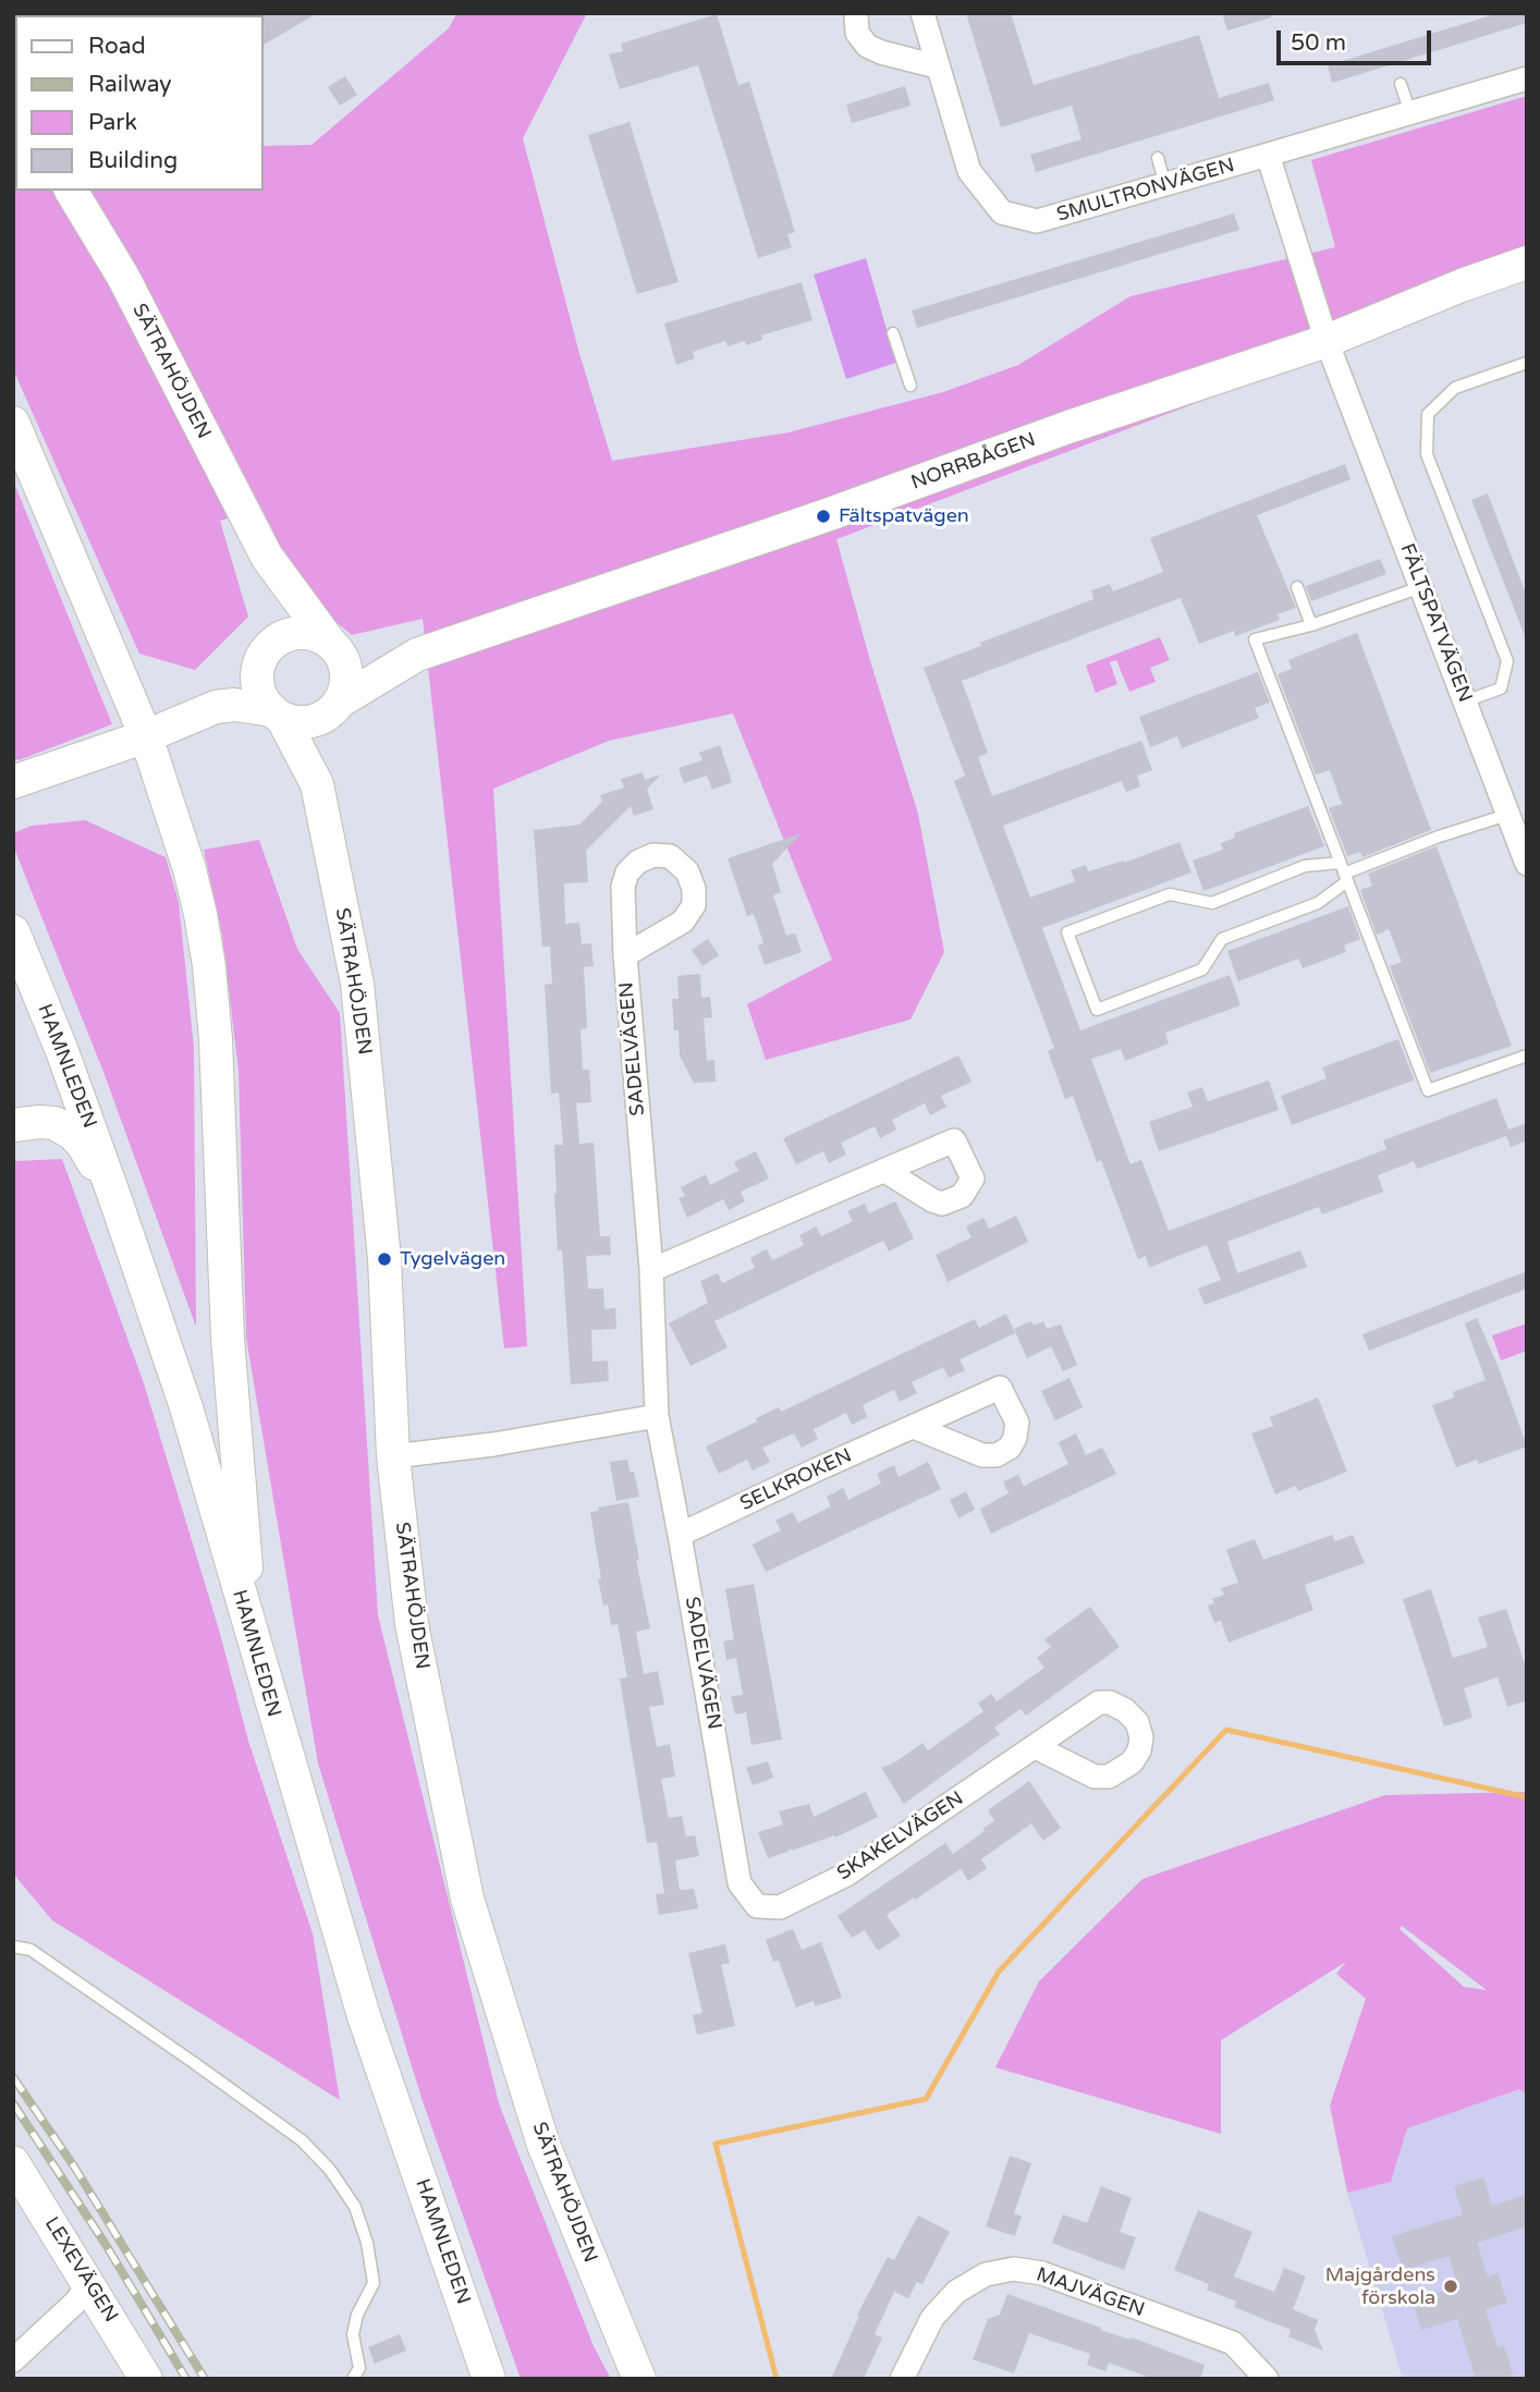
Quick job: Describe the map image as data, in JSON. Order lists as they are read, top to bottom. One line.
{"streets":{"street":["SMULTRONVÄGEN","SÄTRAHÖJDEN","NORRBÅGEN","FÄLTSPATVÄGEN","SADELVÄGEN","HAMNLEDEN","SELKROKEN","SKAKELVÄGEN","LEXEVÄGEN","MAJVÄGEN"]},"crossings":[["SÄTRAHÖJDEN","NORRBÅGEN"],["NORRBÅGEN","FÄLTSPATVÄGEN"],["SADELVÄGEN","SELKROKEN"],["SADELVÄGEN","SKAKELVÄGEN"]],"places":["Fältspatvägen","Tygelvägen","Majgårdens förskola"],"legend":["Road","Railway","Park","Building"],"scale_bar":"50 m"}
